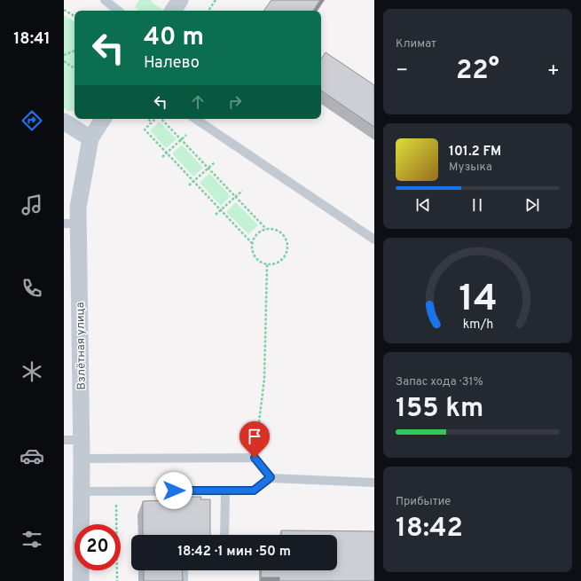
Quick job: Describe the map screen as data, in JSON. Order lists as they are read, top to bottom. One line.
{"streets":{"street":["Взлётная улица"]},"page":{"tabs":"18:41","tile":["Климат",["Запас хода · 31%","155 km"],["Прибытие","18:42"]],"turn":["40 m","Налево"],"heat":["−","22°","+"],"song":["101.2 FM","Музыка"],"limit":"20","trip":"18:42 · 1 мин · 50 m","gauge":["14","km/h"]}}
